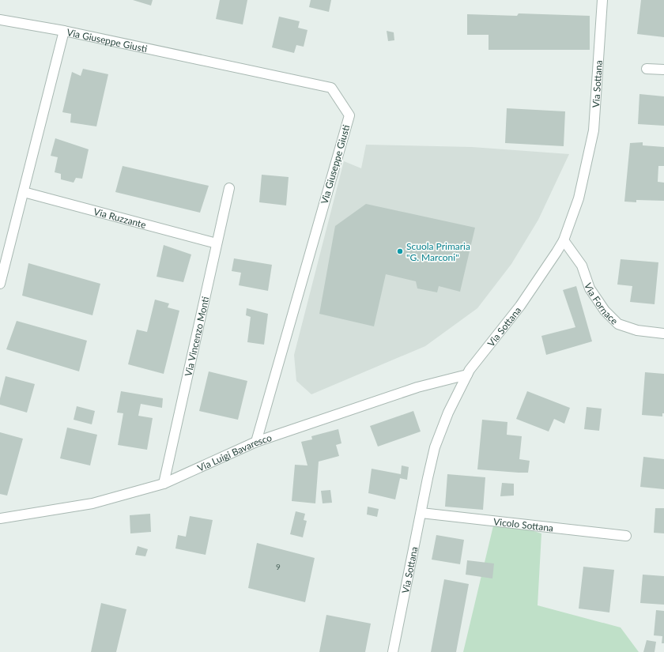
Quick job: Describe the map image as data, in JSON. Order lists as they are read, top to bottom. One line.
{"streets":{"street":["Via Giuseppe Giusti","Via Sottana","Via Ruzzante","Via Fornace","Via Vincenzo Monti","Via Luigi Bavaresco","Vicolo Sottana"]},"crossings":[["Via Giuseppe Giusti","Via Luigi Bavaresco"],["Via Sottana","Via Fornace"],["Via Sottana","Via Luigi Bavaresco"],["Via Sottana","Vicolo Sottana"],["Via Ruzzante","Via Vincenzo Monti"],["Via Vincenzo Monti","Via Luigi Bavaresco"]],"places":["Scuola Primaria \"G. Marconi\""],"house_numbers":["9"]}
